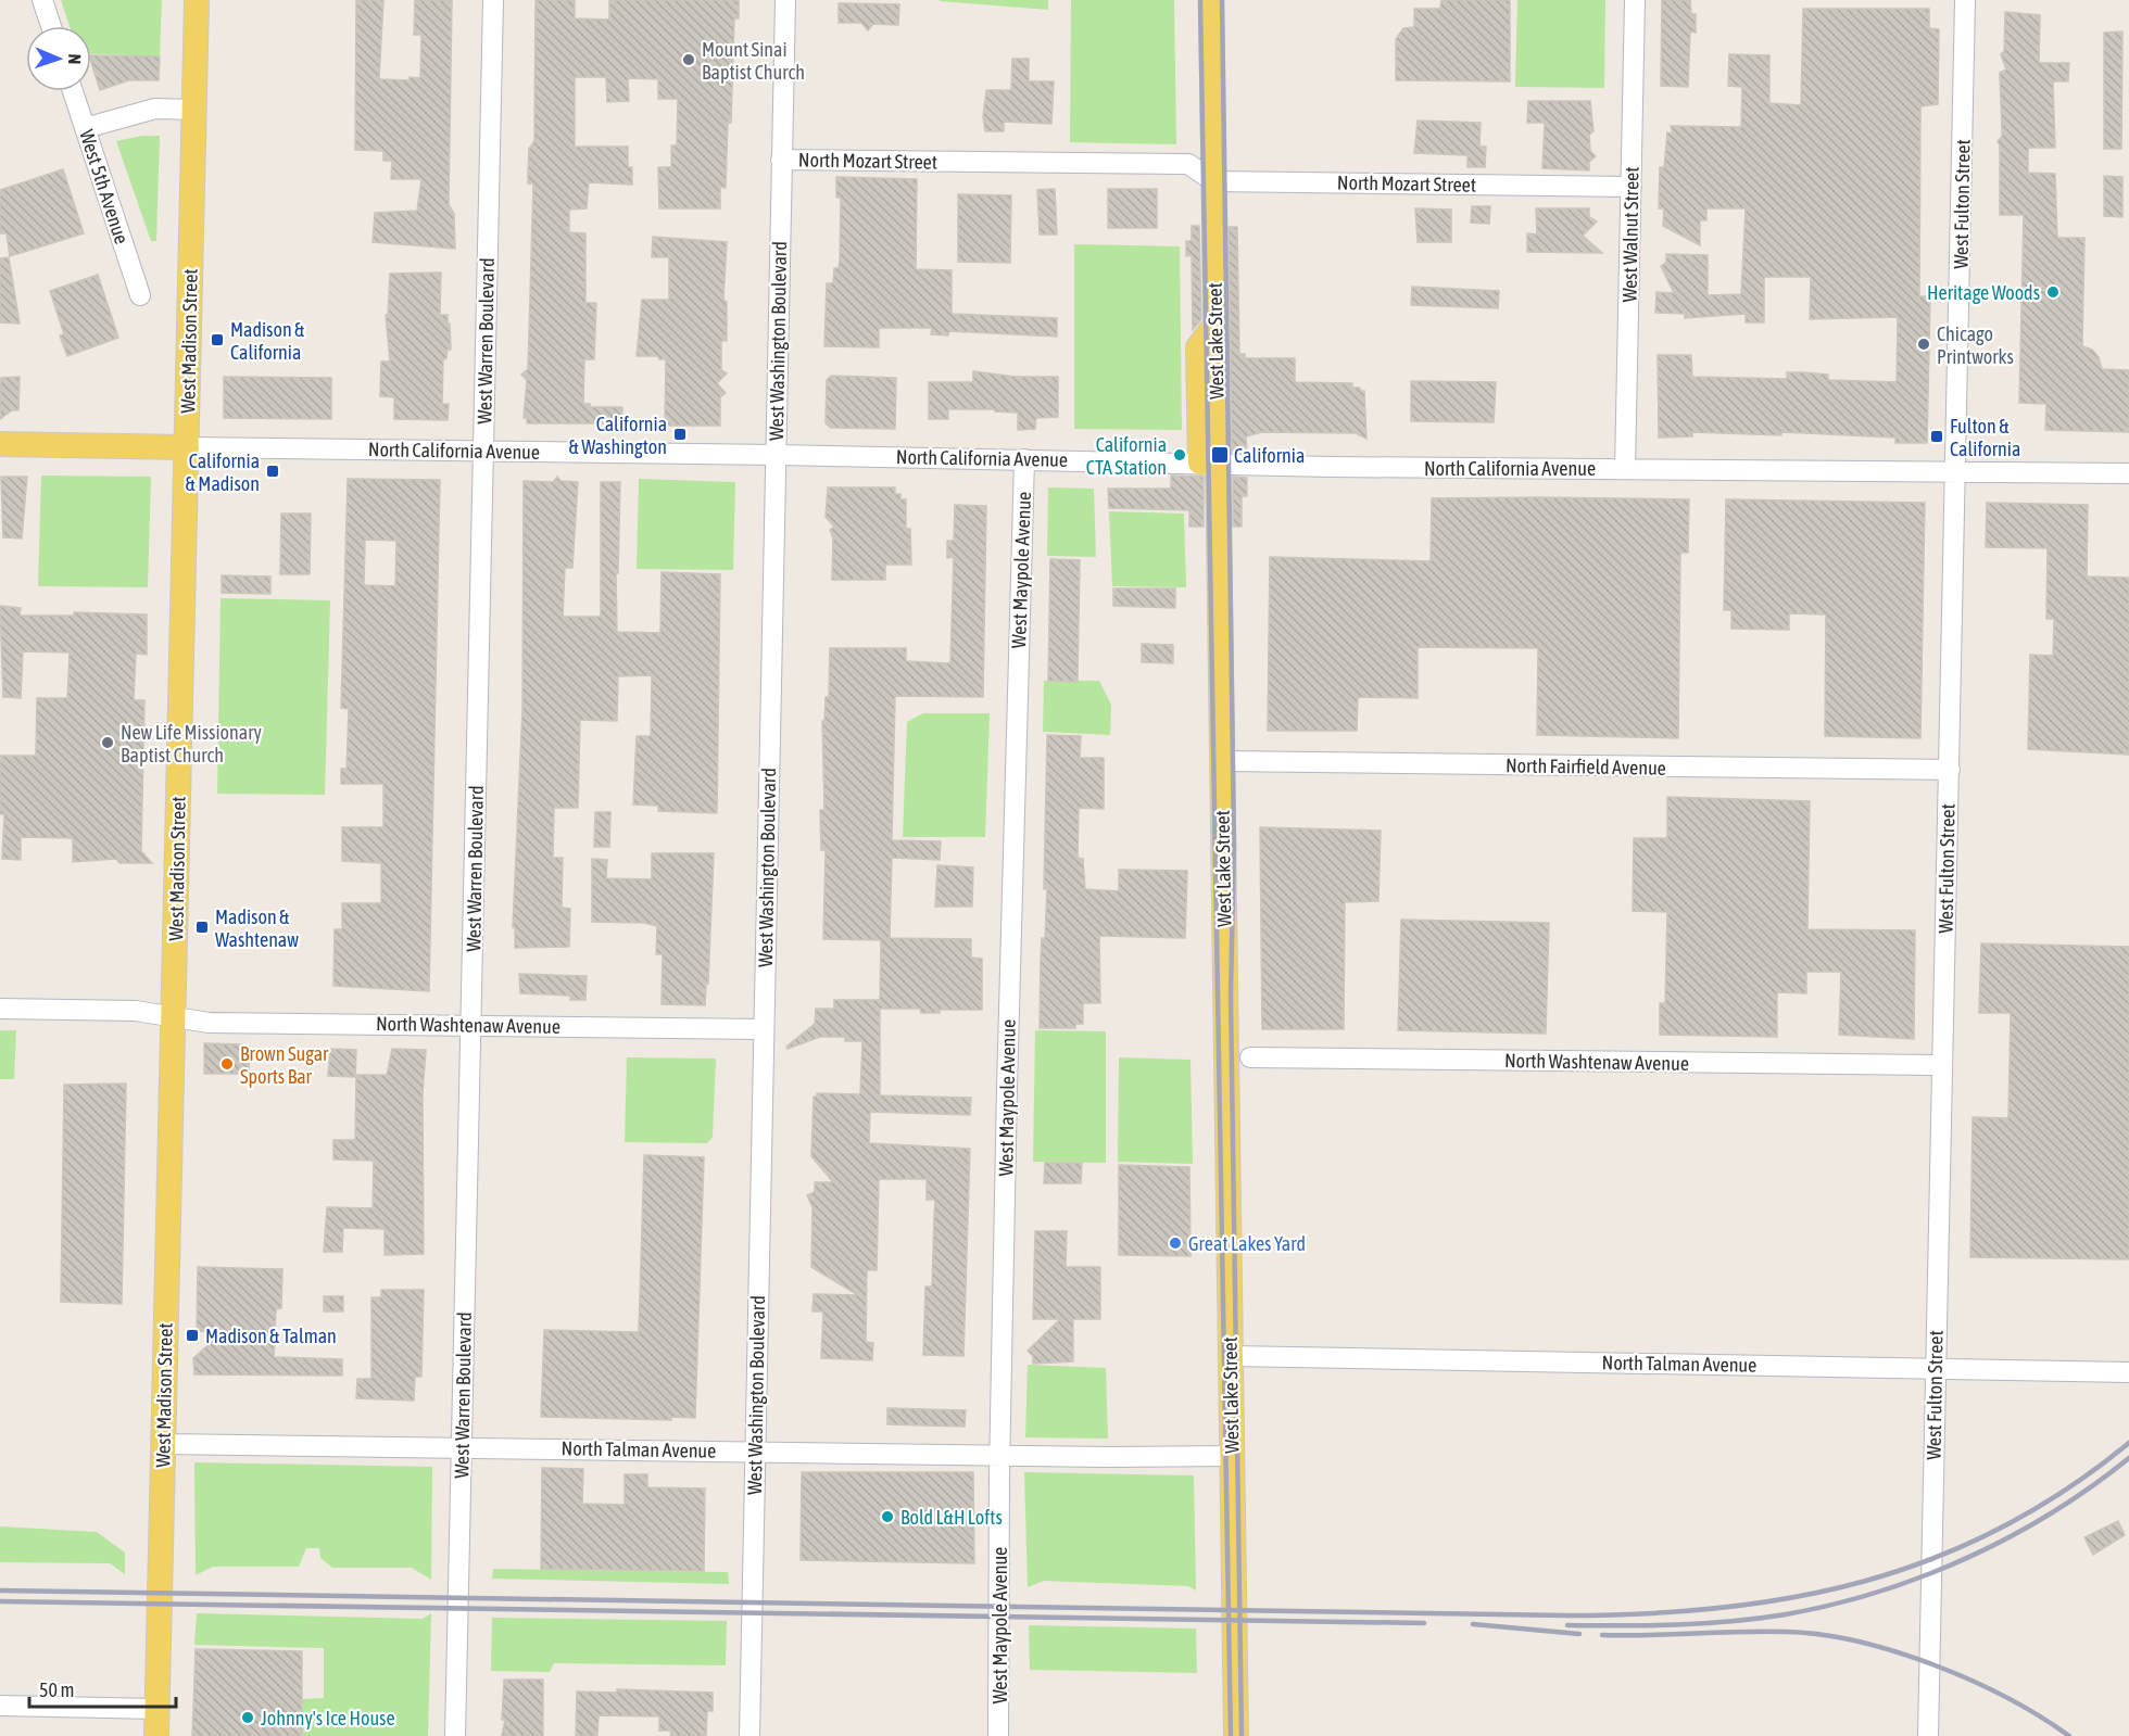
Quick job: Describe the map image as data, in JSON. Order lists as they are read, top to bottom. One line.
{"streets":{"main road":["West Madison Street","West Lake Street"],"street":["North Mozart Street","West 5th Avenue","West Fulton Street","West Walnut Street","West Warren Boulevard","West Washington Boulevard","North California Avenue","West Maypole Avenue","North Fairfield Avenue","North Washtenaw Avenue","North Talman Avenue"]},"crossings":[["North Mozart Street","West Walnut Street"],["North Mozart Street","West Washington Boulevard"],["North Mozart Street","West Lake Street"],["West Fulton Street","North California Avenue"],["West Fulton Street","North Fairfield Avenue"],["West Fulton Street","North Washtenaw Avenue"],["West Fulton Street","North Talman Avenue"],["West Walnut Street","North California Avenue"],["West Madison Street","North California Avenue"],["West Madison Street","North Washtenaw Avenue"],["West Madison Street","North Talman Avenue"],["West Warren Boulevard","North California Avenue"],["West Warren Boulevard","North Washtenaw Avenue"],["West Warren Boulevard","North Talman Avenue"],["West Washington Boulevard","North California Avenue"],["West Washington Boulevard","North Washtenaw Avenue"],["West Washington Boulevard","North Talman Avenue"],["West Lake Street","North California Avenue"],["West Lake Street","North Fairfield Avenue"],["West Lake Street","North Washtenaw Avenue"],["West Lake Street","North Talman Avenue"],["North California Avenue","West Maypole Avenue"],["West Maypole Avenue","North Talman Avenue"]],"places":{"other":["Mount Sinai Baptist Church","Heritage Woods","Chicago Printworks","California CTA Station","New Life Missionary Baptist Church","Brown Sugar Sports Bar","Great Lakes Yard","Bold L&H Lofts","Johnny's Ice House"],"transit":["Madison & California","California & Washington","Fulton & California","California","California & Madison","Madison & Washtenaw","Madison & Talman"]},"scale_bar":"50 m","north":"right"}
